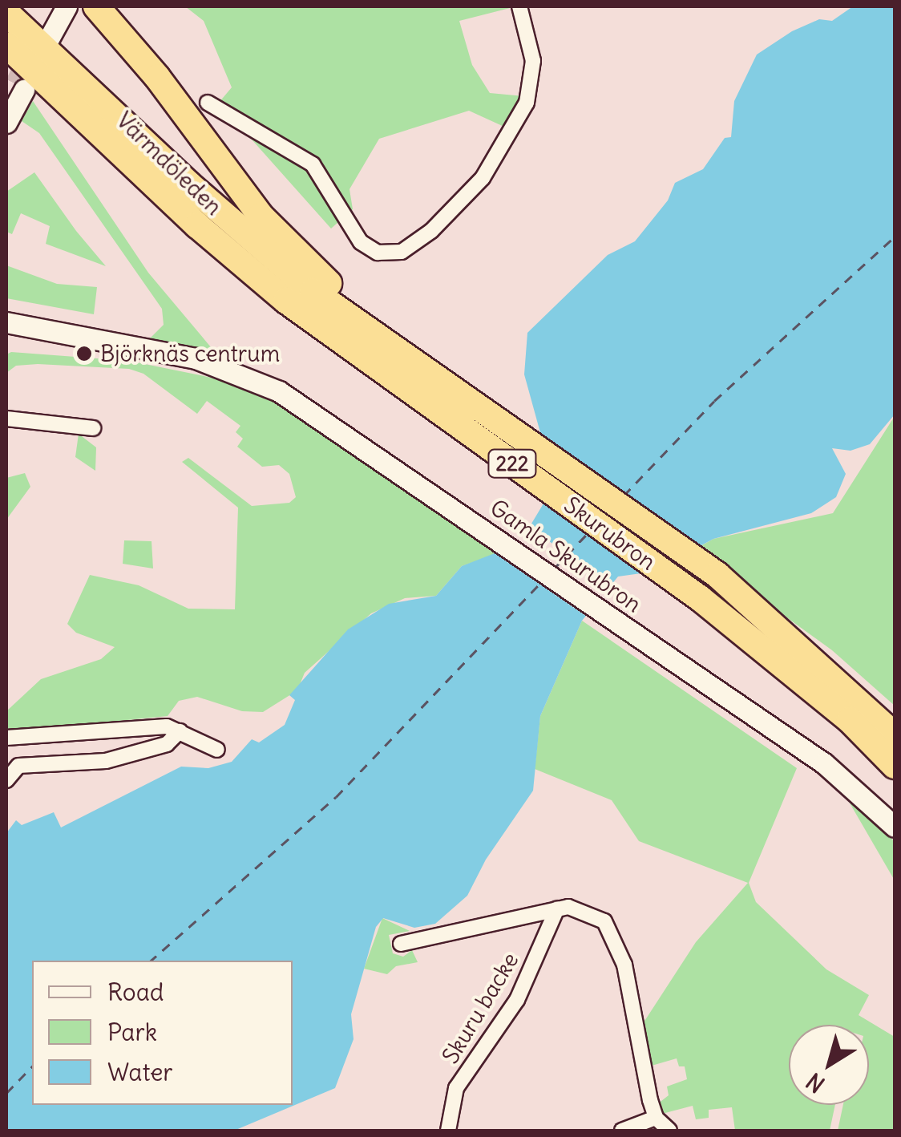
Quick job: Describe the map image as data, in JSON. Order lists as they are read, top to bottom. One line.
{"streets":{"highway":["Värmdöleden","222","Skurubron"],"main road":["Gamla Skurubron"],"street":["Skuru backe"]},"crossings":[["Värmdöleden","Skurubron"],["222","Skurubron"]],"places":["Björknäs centrum"],"legend":["Road","Park","Water"],"north":"bottom left"}
